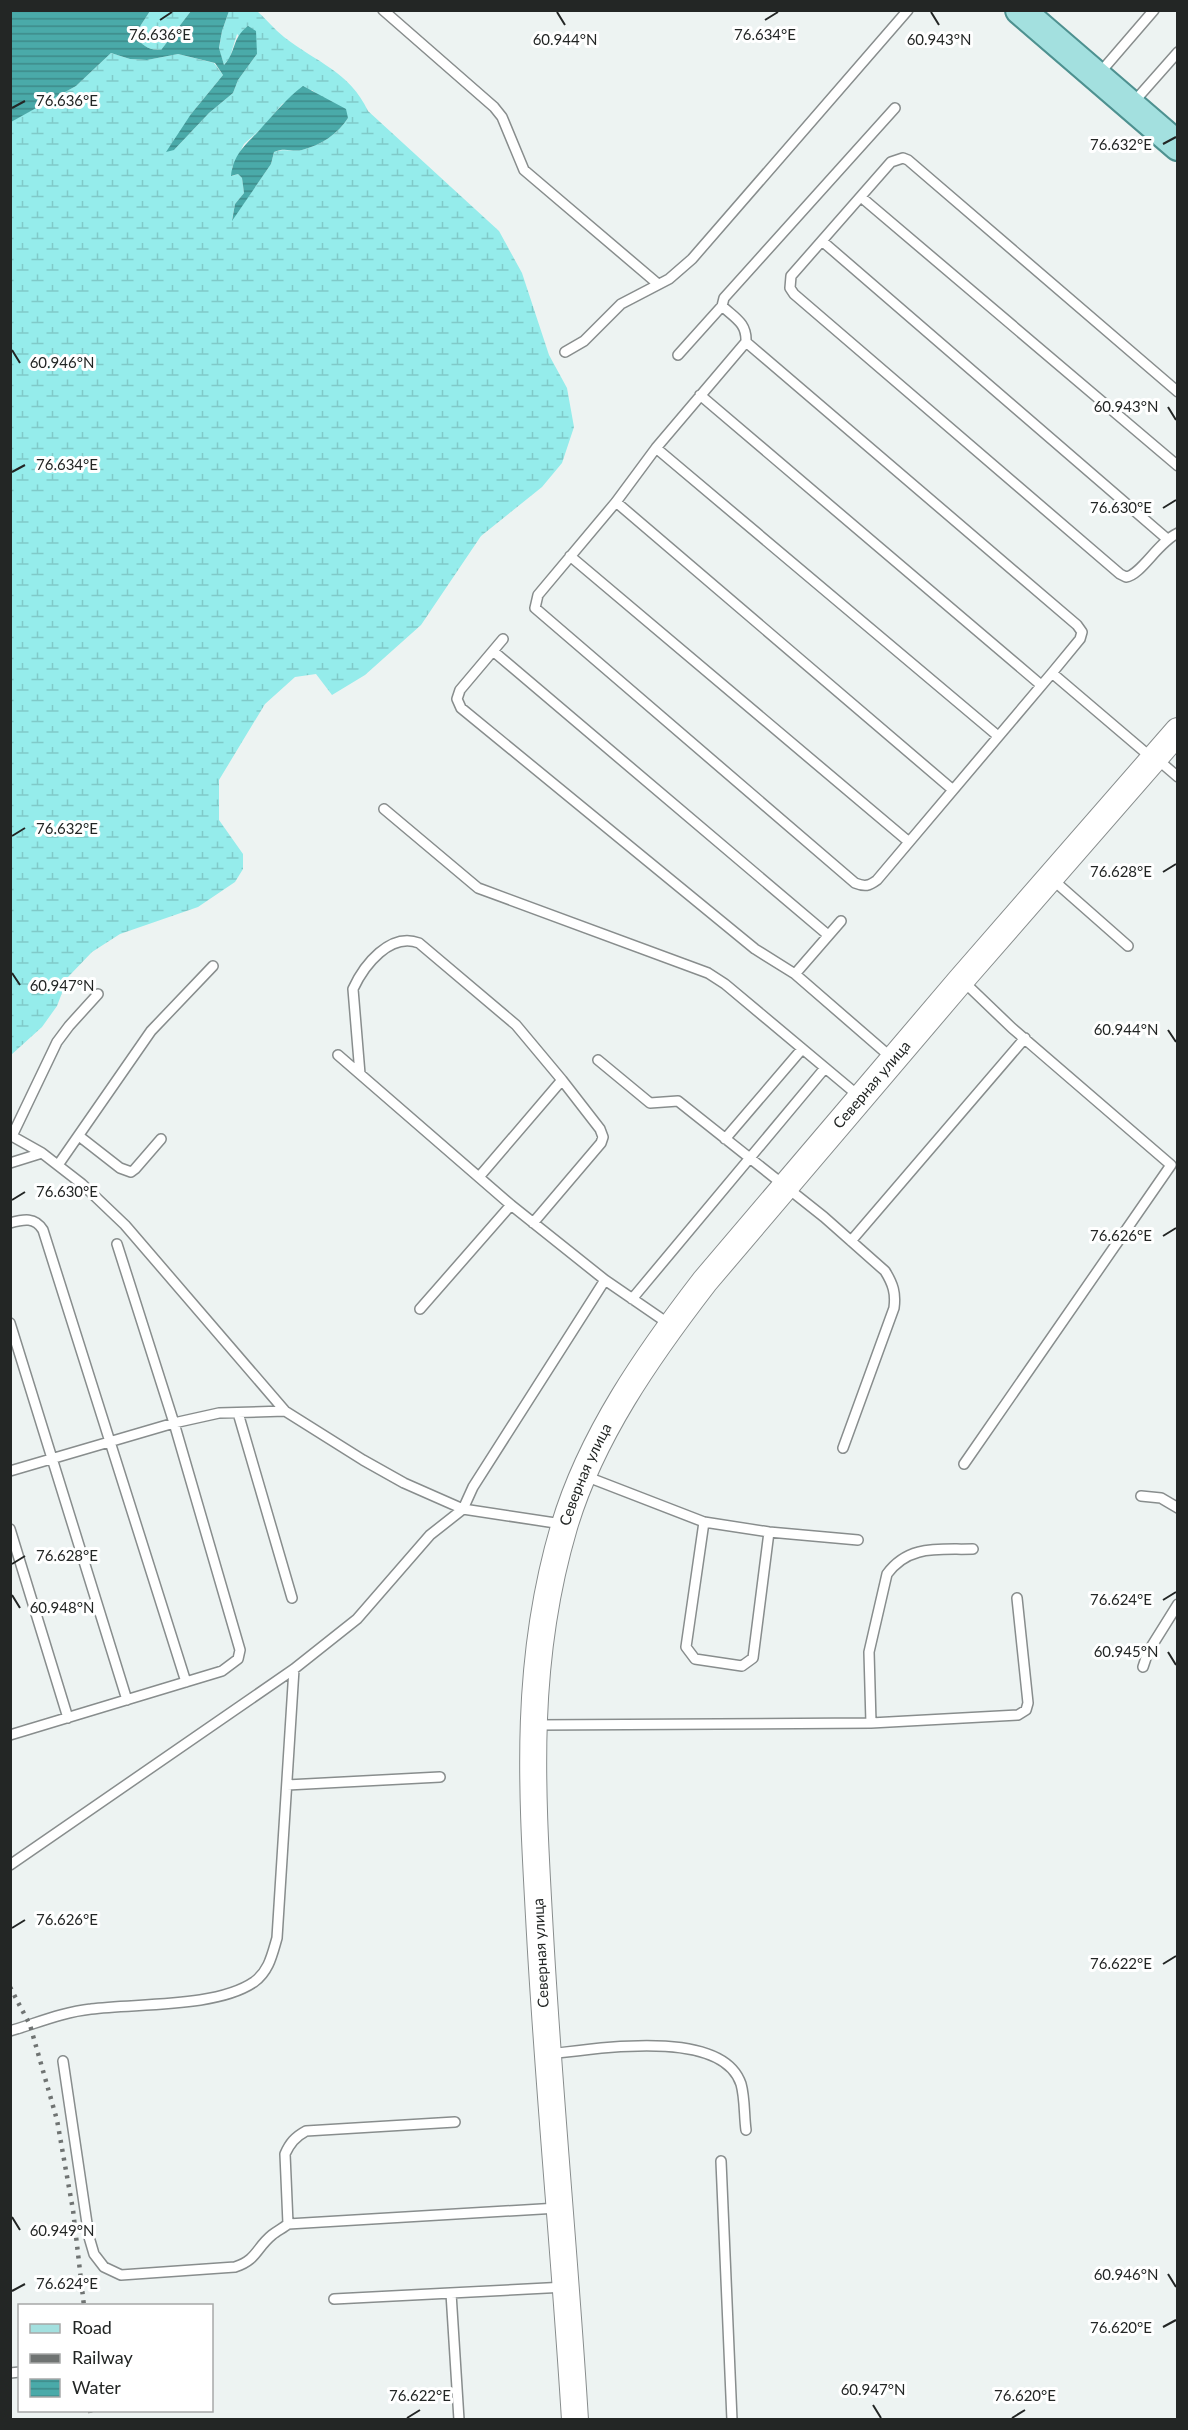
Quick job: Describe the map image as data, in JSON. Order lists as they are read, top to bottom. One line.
{"streets":{"main road":["Северная улица"]},"legend":["Road","Railway","Water"],"coordinates":["76.636°E","76.634°E","60.944°N","60.943°N","76.632°E","60.946°N","76.630°E","76.628°E","60.947°N","76.626°E","76.624°E","60.948°N","60.945°N","76.622°E","60.949°N","76.620°E"]}
